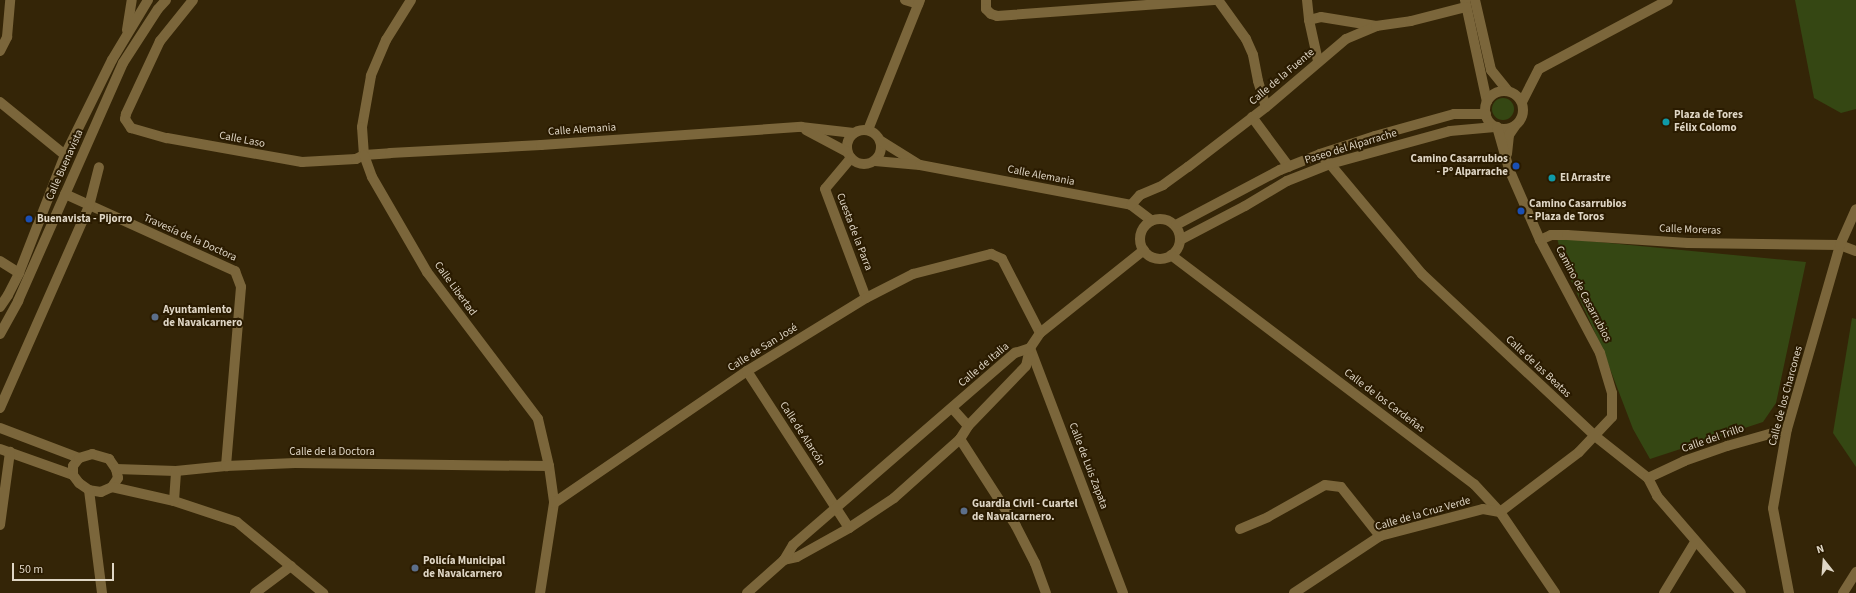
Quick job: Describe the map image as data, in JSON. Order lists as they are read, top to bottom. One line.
{"streets":{"street":["Calle de la Fuente","Calle Alemania","Calle Laso","Paseo del Alparrache","Calle Buenavista","Calle Moreras","Cuesta de la Parra","Travesía de la Doctora","Calle Libertad","Camino de Casarrubios","Calle de San José","Calle de Italia","Calle de las Beatas","Calle de los Charcones","Calle de los Cardeñas","Calle de Alarcón","Calle del Trillo","Calle de la Doctora","Calle de Luis Zapata","Calle de la Cruz Verde"]},"crossings":[["Calle de la Fuente","Calle Alemania"],["Calle Alemania","Calle Laso"],["Calle Alemania","Paseo del Alparrache"],["Calle Alemania","Cuesta de la Parra"],["Calle Alemania","Calle Libertad"],["Calle Alemania","Calle de los Cardeñas"],["Calle Laso","Calle Libertad"],["Paseo del Alparrache","Camino de Casarrubios"],["Paseo del Alparrache","Calle de las Beatas"],["Paseo del Alparrache","Calle de los Cardeñas"],["Calle Buenavista","Travesía de la Doctora"],["Calle Moreras","Camino de Casarrubios"],["Calle Moreras","Calle de los Charcones"],["Cuesta de la Parra","Calle de San José"],["Travesía de la Doctora","Calle de la Doctora"],["Calle Libertad","Calle de San José"],["Calle Libertad","Calle de la Doctora"],["Camino de Casarrubios","Calle de las Beatas"],["Calle de San José","Calle de Alarcón"],["Calle de Italia","Calle de Alarcón"],["Calle de Italia","Calle de Luis Zapata"],["Calle de las Beatas","Calle del Trillo"],["Calle de los Charcones","Calle del Trillo"],["Calle de los Cardeñas","Calle de la Cruz Verde"]],"places":["Plaza de Tores Félix Colomo","Camino Casarrubios - Pº Alparrache","El Arrastre","Camino Casarrubios - Plaza de Toros","Buenavista - Pijorro","Ayuntamiento de Navalcarnero","Guardia Civil - Cuartel de Navalcarnero.","Policía Municipal de Navalcarnero"],"scale_bar":"50 m","north":"top"}
